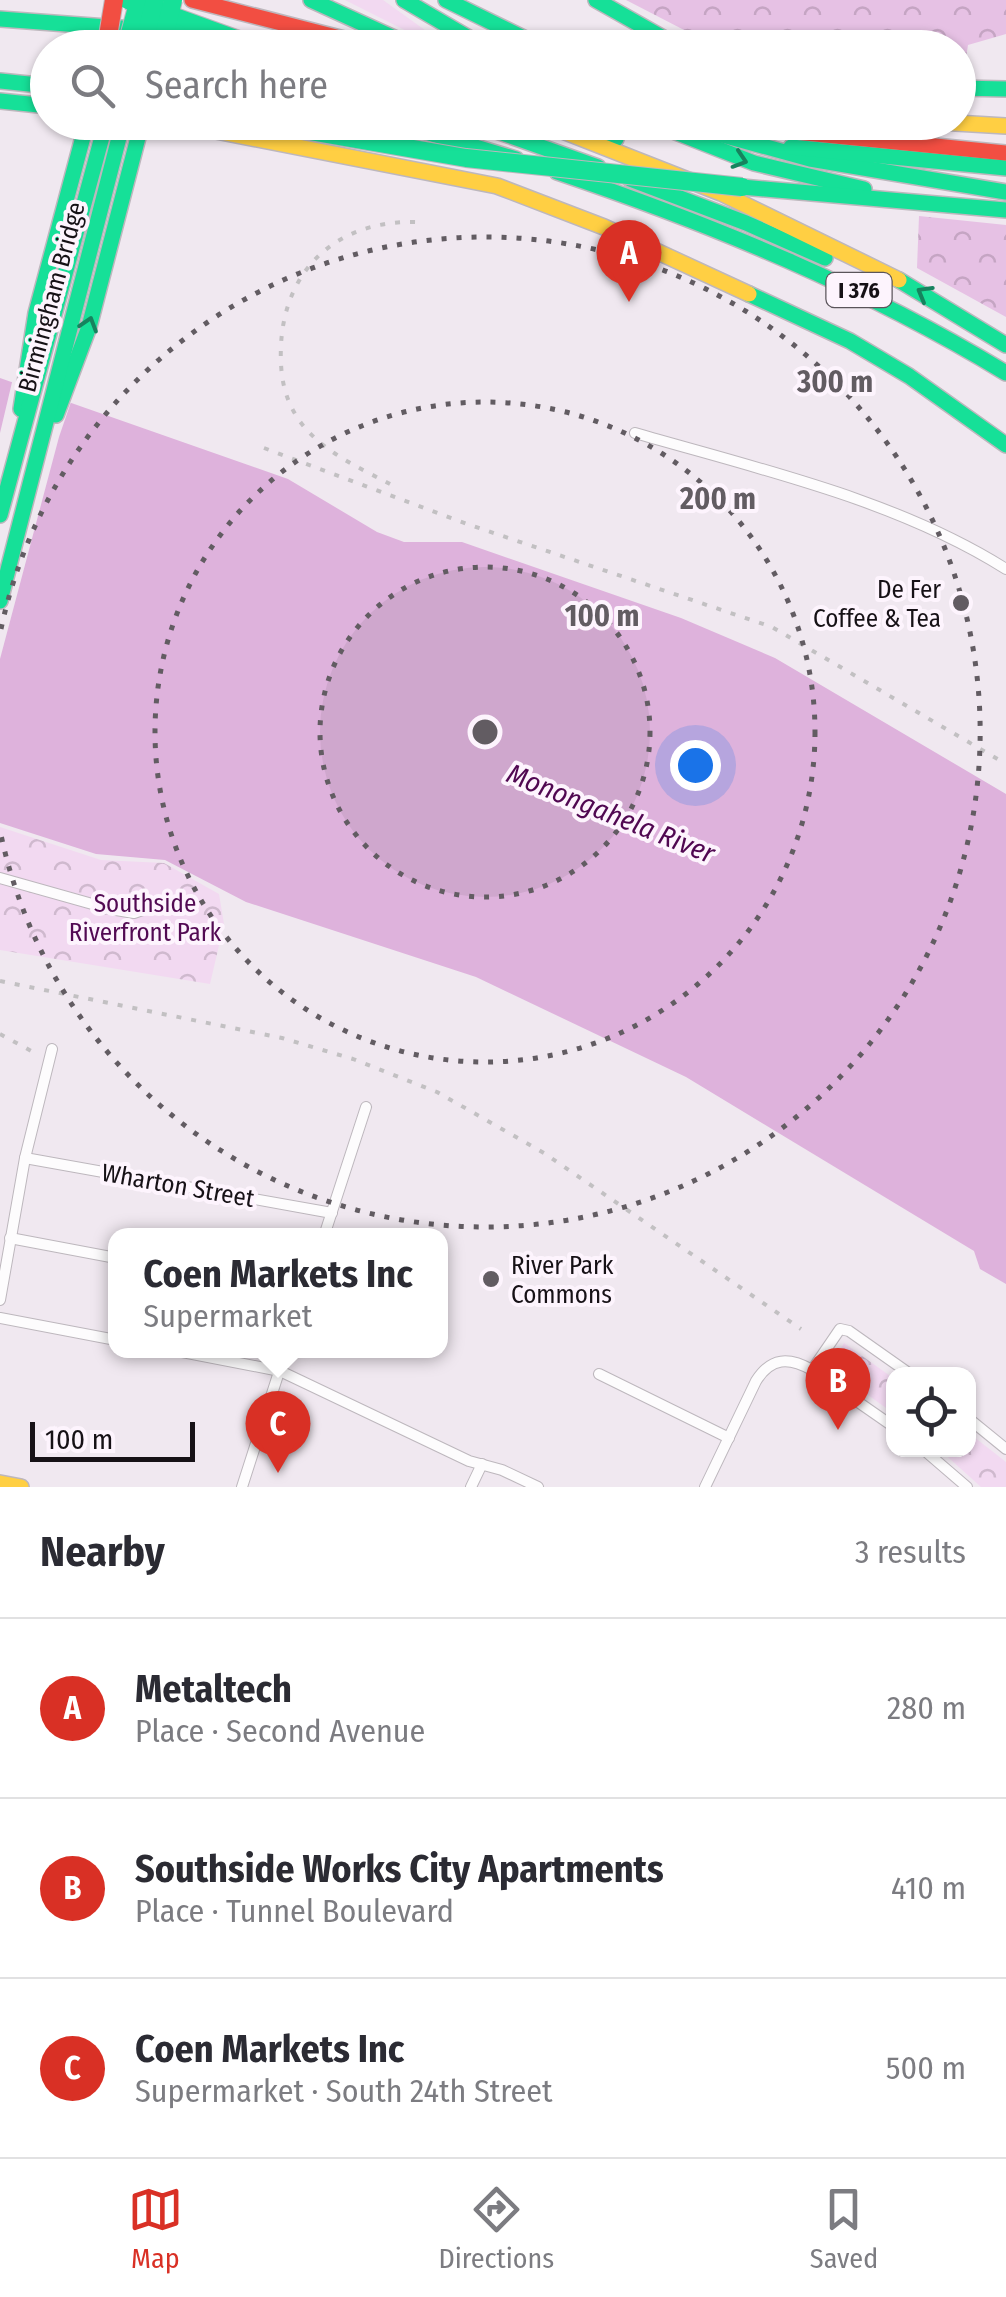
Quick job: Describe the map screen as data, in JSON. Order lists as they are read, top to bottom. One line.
{"streets":{"main road":["I 376","Birmingham Bridge"],"street":["Wharton Street"]},"water":["Monongahela River"],"parks":["Southside Riverfront Park"],"places":["De Fer Coffee & Tea","River Park Commons"],"scale_bar":"100 m","page":{"search":"Search here","pins":["A","B","C"],"popup":["Coen Markets Inc","Supermarket"],"scale":"100 m","heading":["Nearby","3 results"],"list":[{"mark":"A","name":"Metaltech","note":"Place · Second Avenue","value":"280 m"},{"mark":"B","name":"Southside Works City Apartments","note":"Place · Tunnel Boulevard","value":"410 m"},{"mark":"C","name":"Coen Markets Inc","note":"Supermarket · South 24th Street","value":"500 m"}],"nav":["Map","Directions","Saved"]},"rings":["300 m","200 m","100 m"]}
